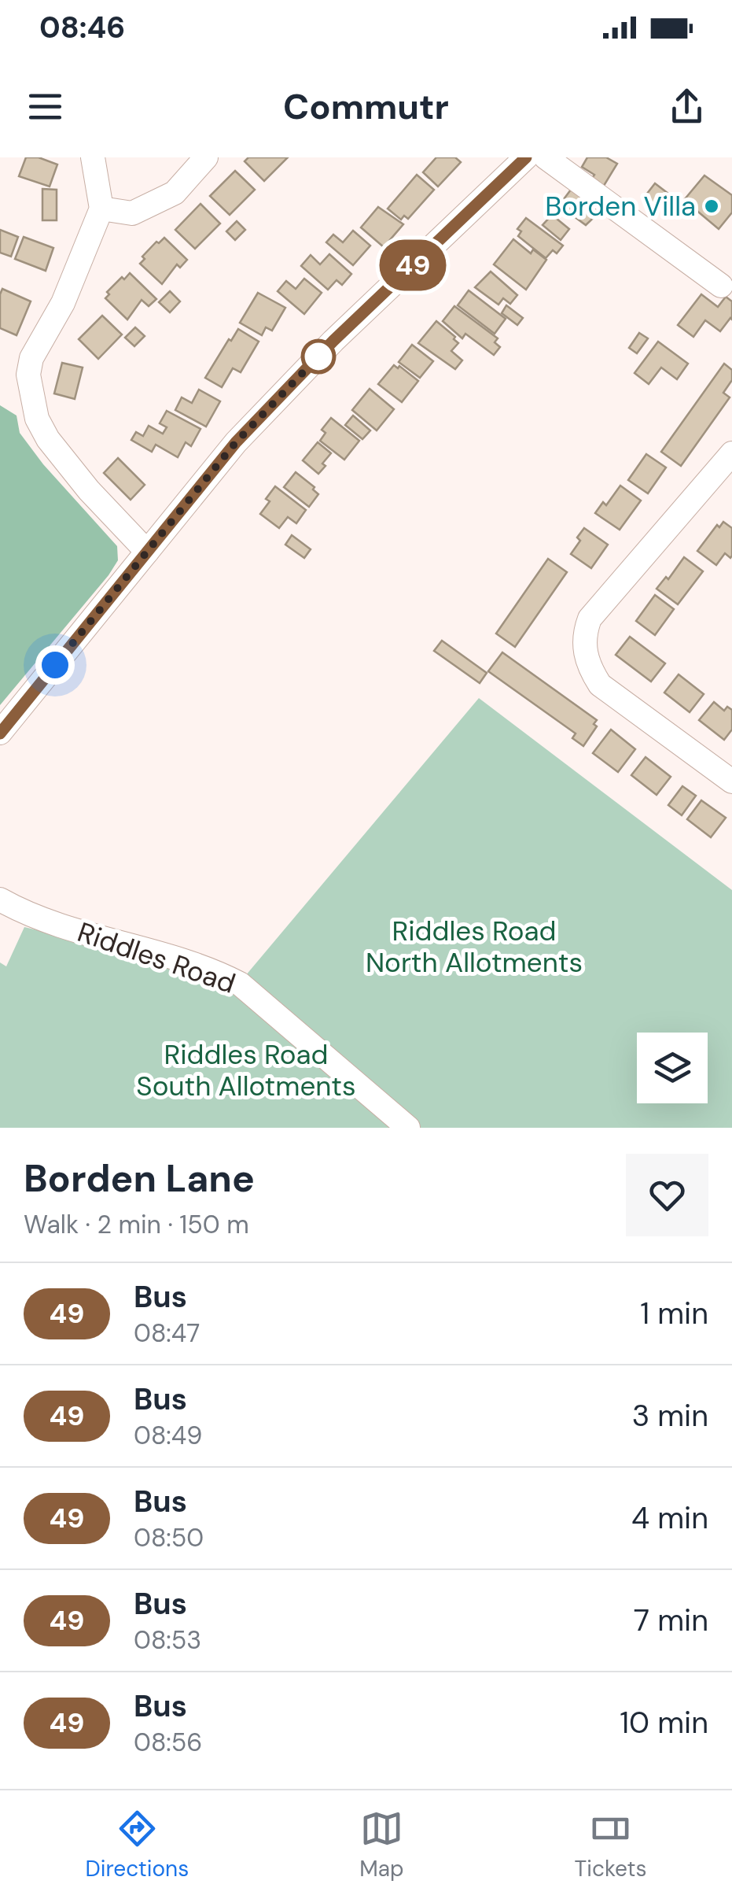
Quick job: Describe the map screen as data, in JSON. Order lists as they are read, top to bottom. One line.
{"streets":{"street":["Riddles Road"]},"parks":["Riddles Road North Allotments","Riddles Road South Allotments"],"places":["Borden Villa"],"lines":["bus line 49"],"page":{"status":"08:46","header":"Commutr","on_map":"49","heading":["Borden Lane","Walk · 2 min · 150 m"],"list":[{"mark":"49","name":"Bus","note":"08:47","value":"1 min"},{"mark":"49","name":"Bus","note":"08:49","value":"3 min"},{"mark":"49","name":"Bus","note":"08:50","value":"4 min"},{"mark":"49","name":"Bus","note":"08:53","value":"7 min"},{"mark":"49","name":"Bus","note":"08:56","value":"10 min"}],"tabs":["Directions","Map","Tickets"]}}
